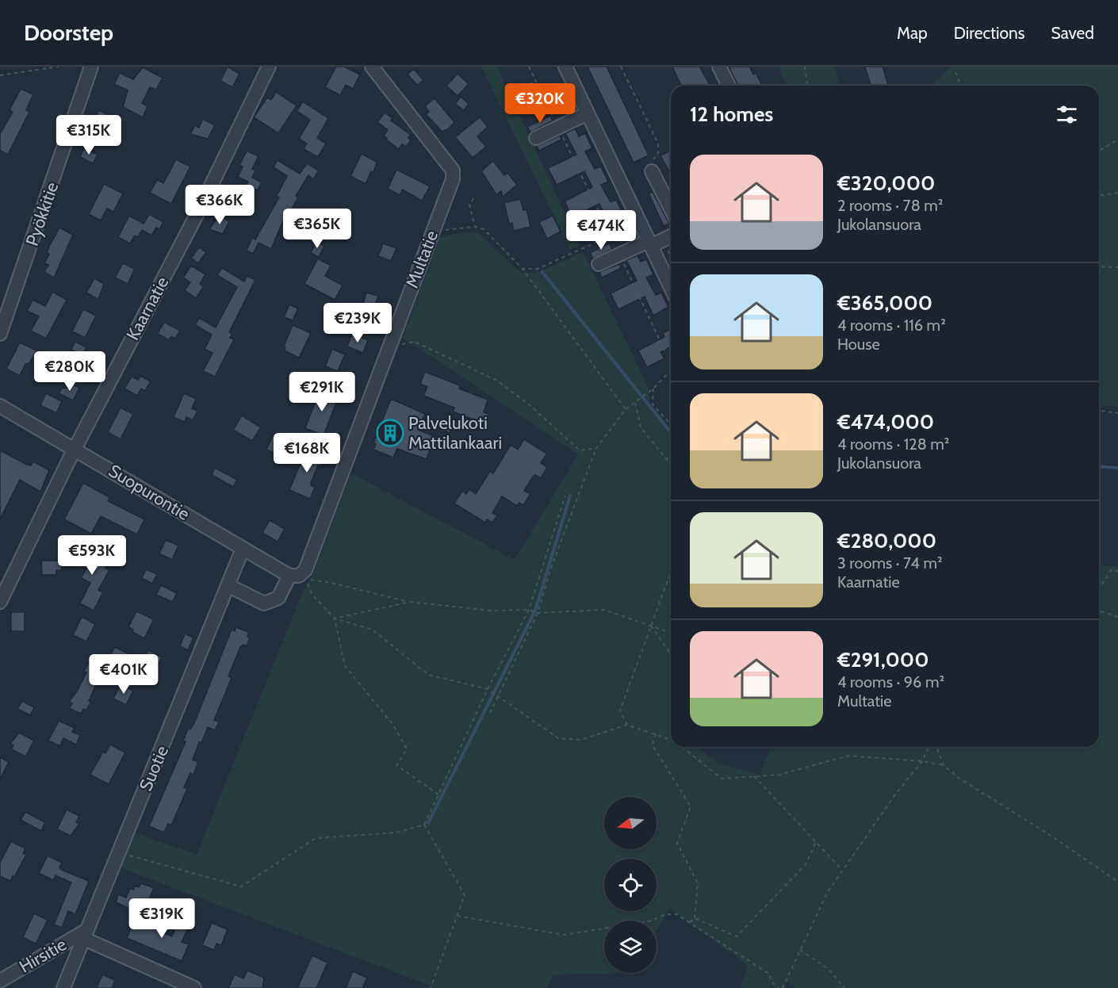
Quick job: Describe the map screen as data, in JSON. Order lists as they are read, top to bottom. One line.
{"streets":{"street":["Pyökkitie","Multatie","Kaarnatie","Suopurontie","Suotie","Hirsitie"]},"crossings":[["Multatie","Suopurontie"],["Multatie","Suotie"],["Kaarnatie","Suopurontie"],["Suopurontie","Suotie"],["Suotie","Hirsitie"]],"places":{"building":["Palvelukoti Mattilankaari"]},"north":"left","page":{"header":"Doorstep","nav":["Map","Directions","Saved"],"price":["€320K","€315K","€366K","€365K","€474K","€239K","€280K","€291K","€168K","€593K","€401K","€319K"],"heading":"12 homes","list":[{"name":"€320,000","note":"2 rooms · 78 m² · Jukolansuora"},{"name":"€365,000","note":"4 rooms · 116 m² · House"},{"name":"€474,000","note":"4 rooms · 128 m² · Jukolansuora"},{"name":"€280,000","note":"3 rooms · 74 m² · Kaarnatie"},{"name":"€291,000","note":"4 rooms · 96 m² · Multatie"}]}}
